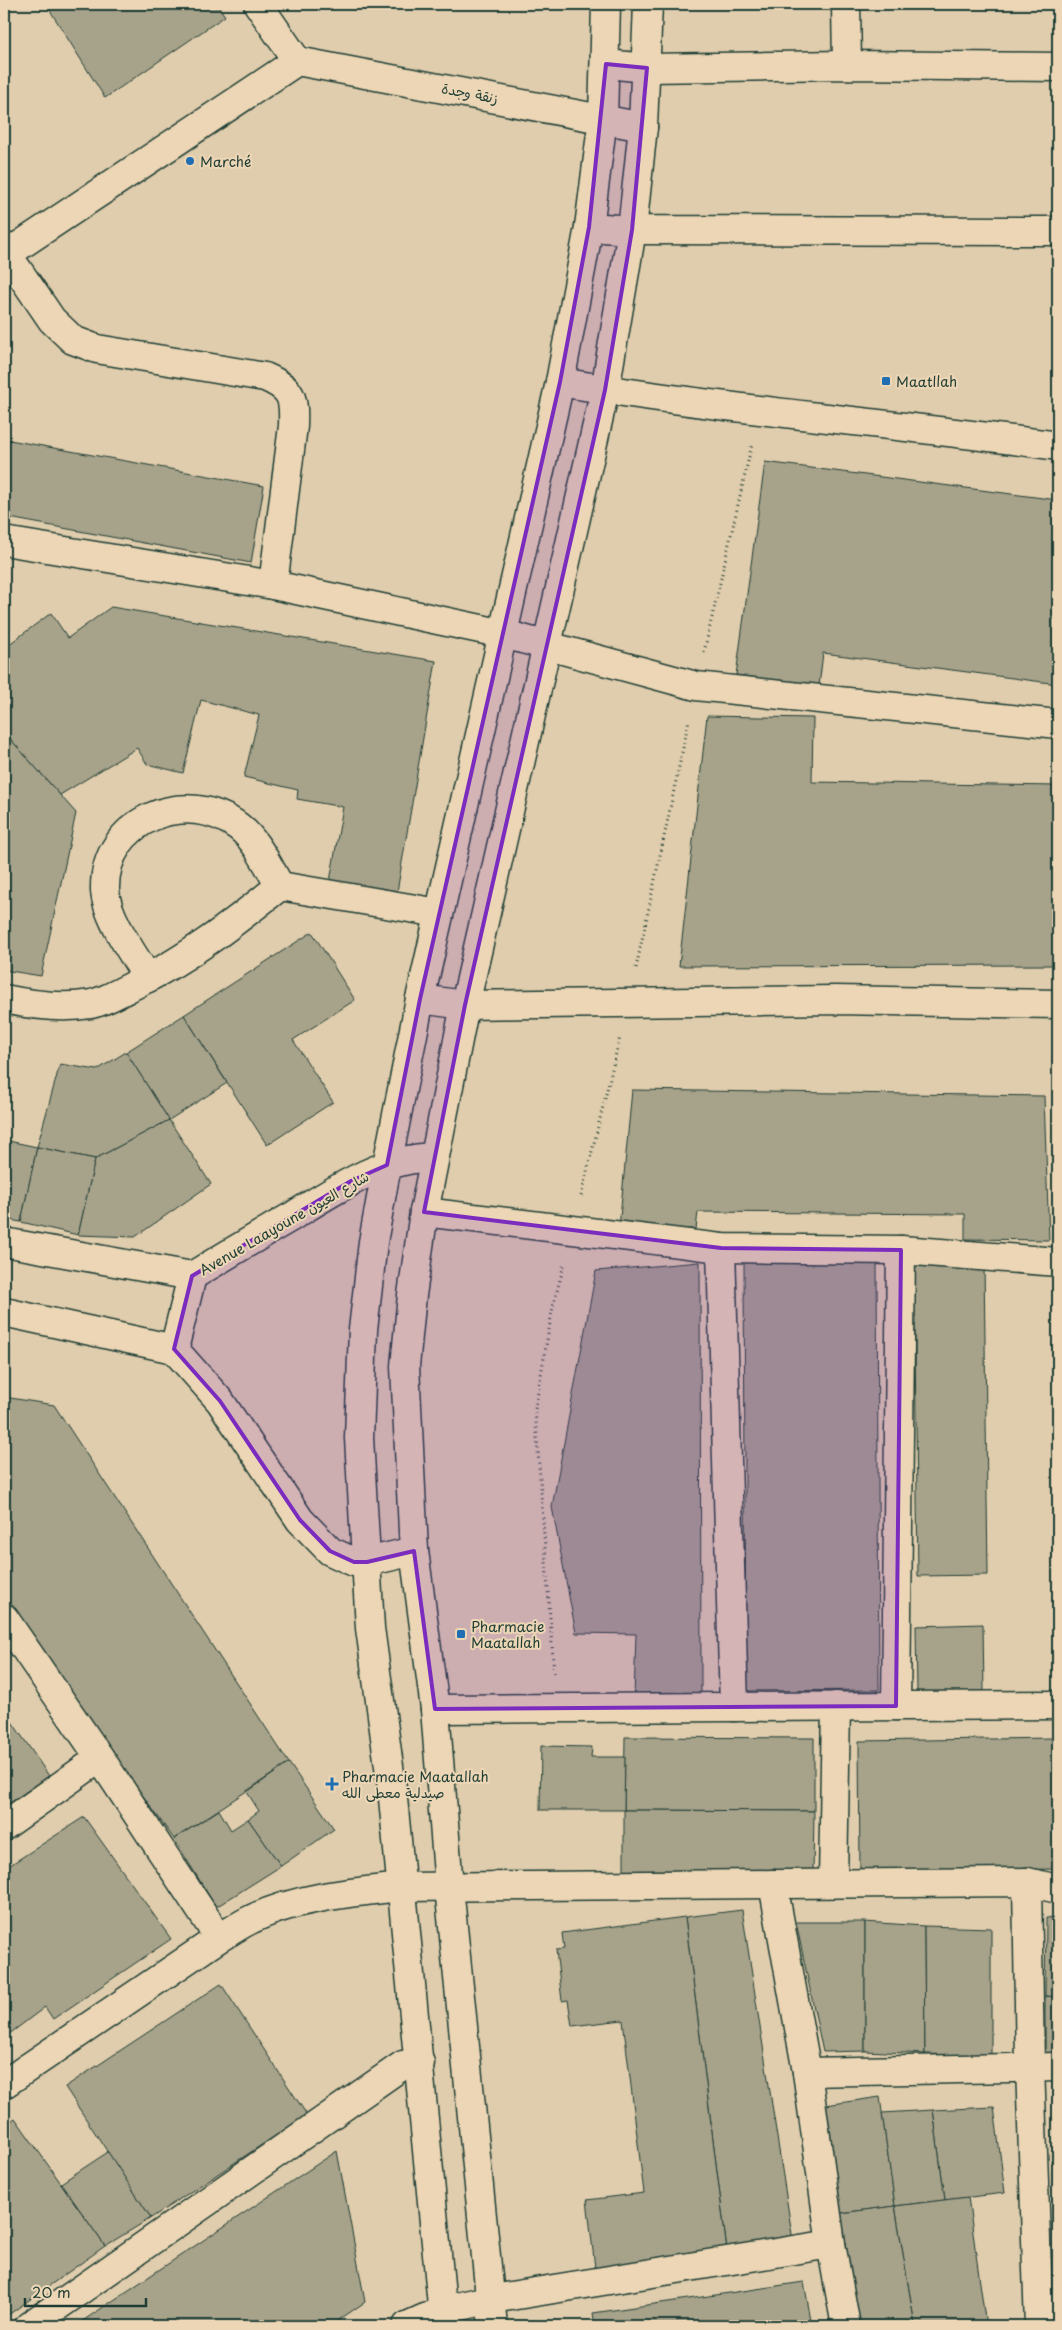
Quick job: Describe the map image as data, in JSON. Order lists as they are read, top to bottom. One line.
{"streets":{"street":["زنقة وجدة","Avenue Laayoune شارع العيون"]},"places":{"other":["Marché"],"transit":["Maatllah","Pharmacie Maatallah"],"health":["Pharmacie Maatallah صيدلية معطى الله"]},"scale_bar":"20 m"}
